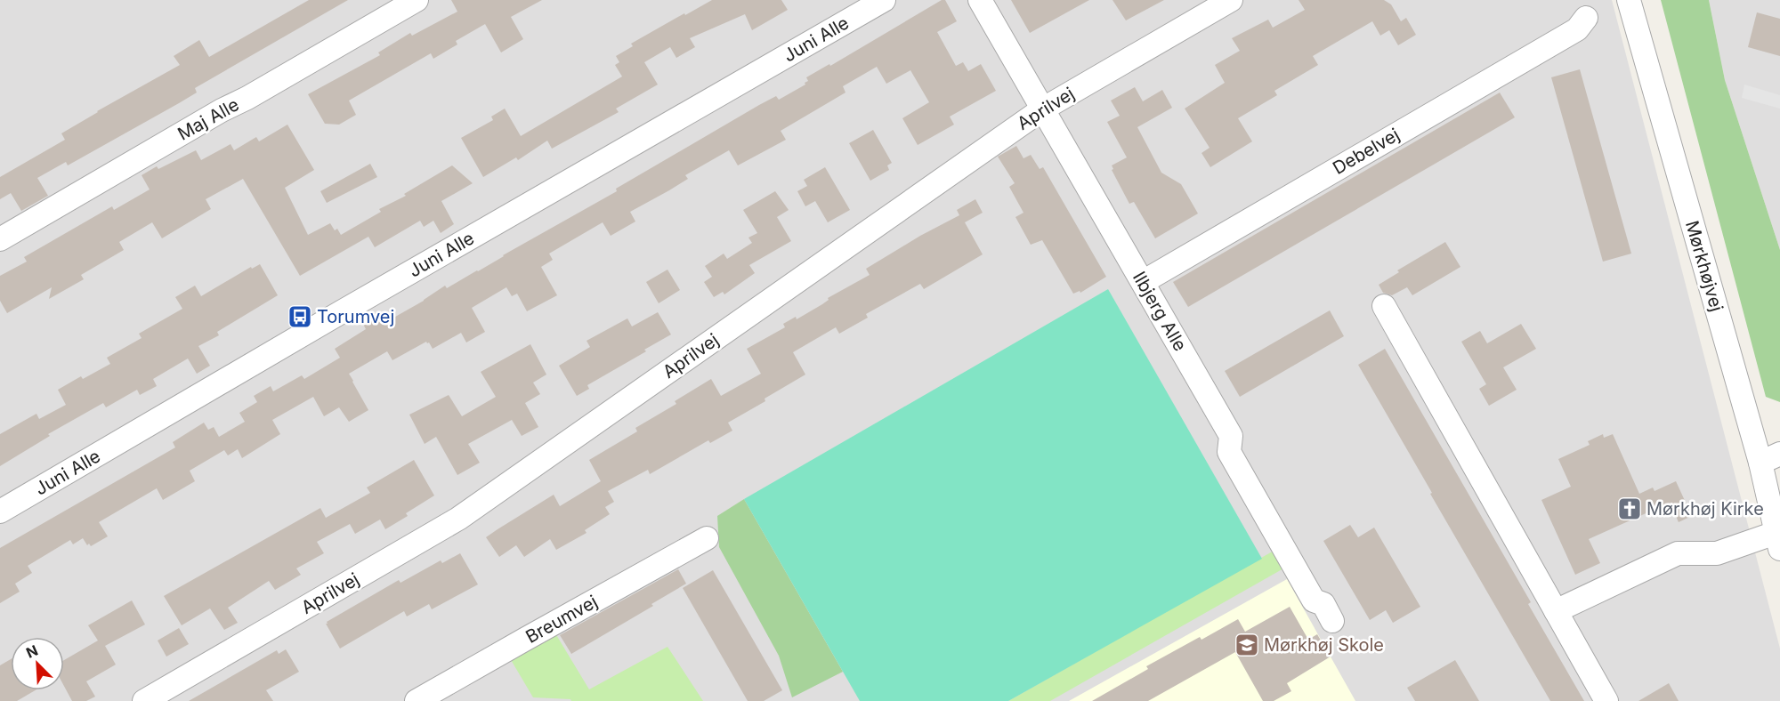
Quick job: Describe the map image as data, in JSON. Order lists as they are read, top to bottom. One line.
{"streets":{"street":["Juni Alle","Aprilvej","Maj Alle","Debelvej","Mørkhøjvej","Ilbjerg Alle","Breumvej"]},"crossings":[["Aprilvej","Ilbjerg Alle"],["Debelvej","Ilbjerg Alle"]],"places":{"bus stop":["Torumvej"],"church":["Mørkhøj Kirke"],"school or university":["Mørkhøj Skole"]},"north":"top left"}
